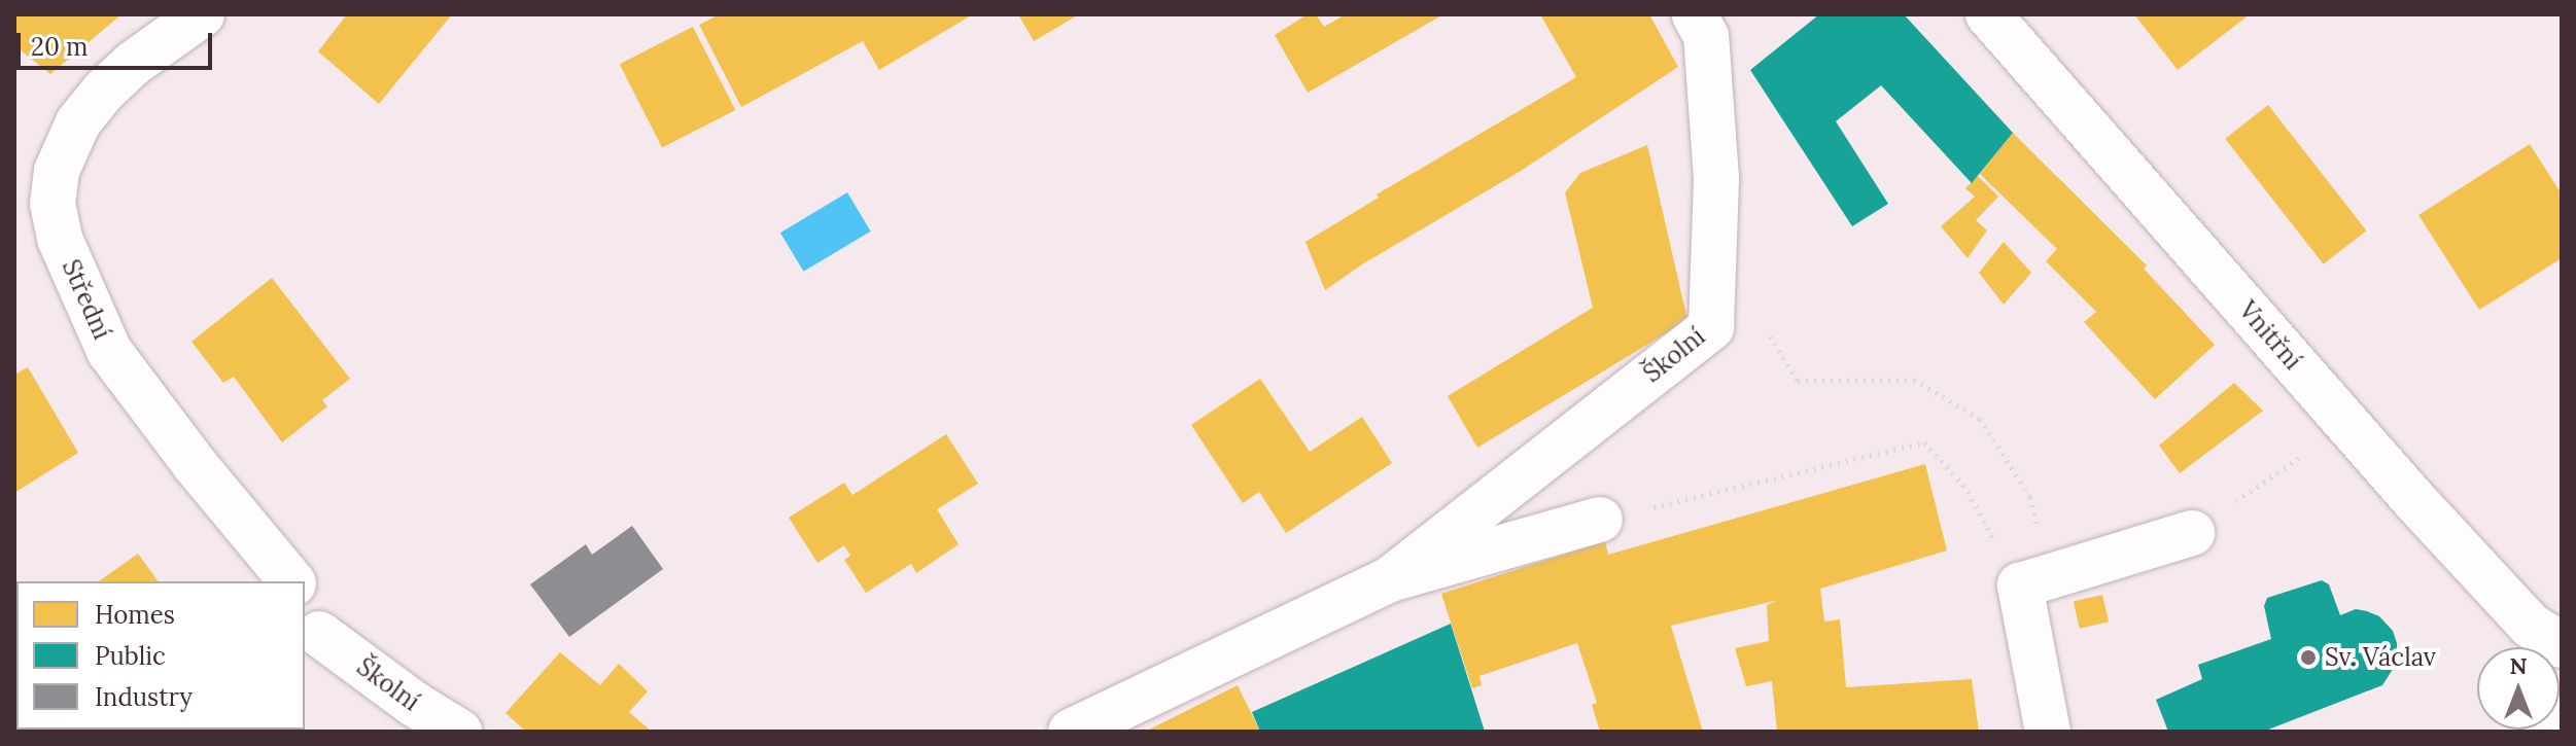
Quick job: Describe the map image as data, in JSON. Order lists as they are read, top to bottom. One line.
{"streets":{"street":["Střední","Vnitřní","Školní"]},"places":["Sv. Václav"],"legend":["Homes","Public","Industry"],"scale_bar":"20 m","north":"top"}
